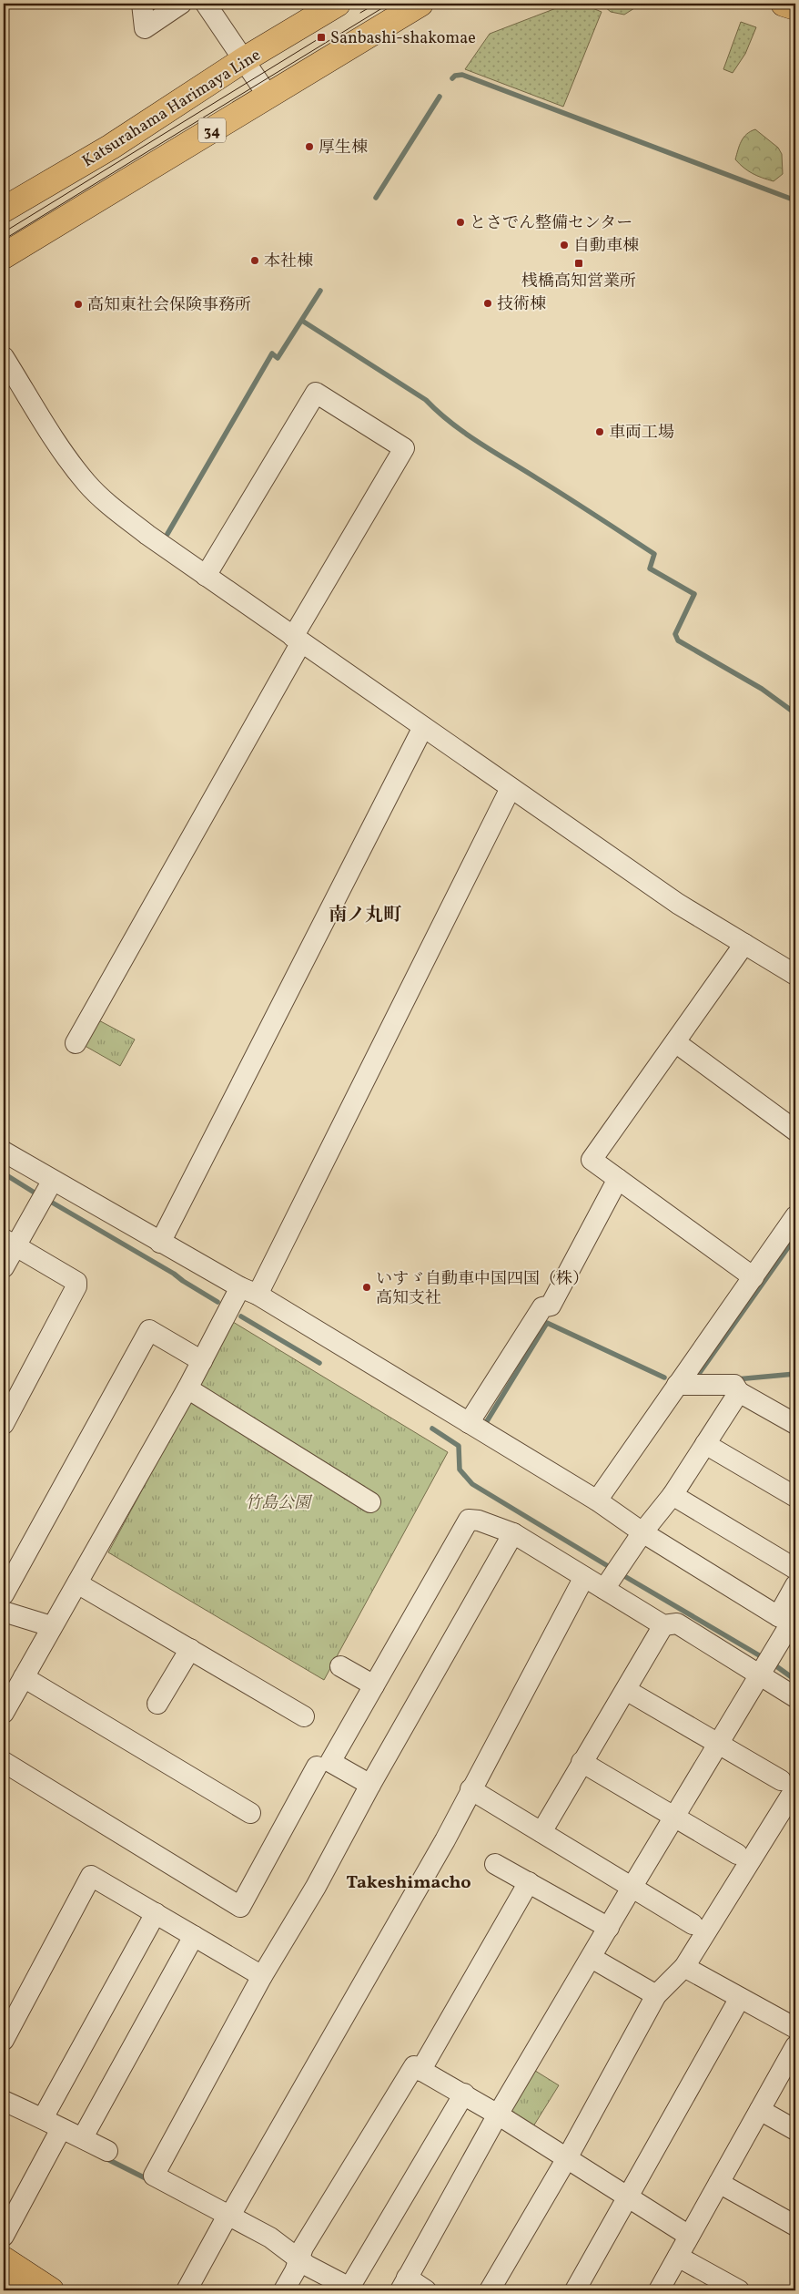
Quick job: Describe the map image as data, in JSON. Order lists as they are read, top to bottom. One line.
{"streets":{"main road":["Katsurahama Harimaya Line","34"]},"districts":["南ノ丸町","Takeshimacho"],"parks":["竹島公園"],"places":{"transit":["Sanbashi-shakomae","桟橋高知営業所"],"other":["厚生棟","とさでん整備センター","自動車棟","本社棟","技術棟","高知東社会保険事務所","車両工場","いすゞ自動車中国四国（株） 高知支社"]}}
